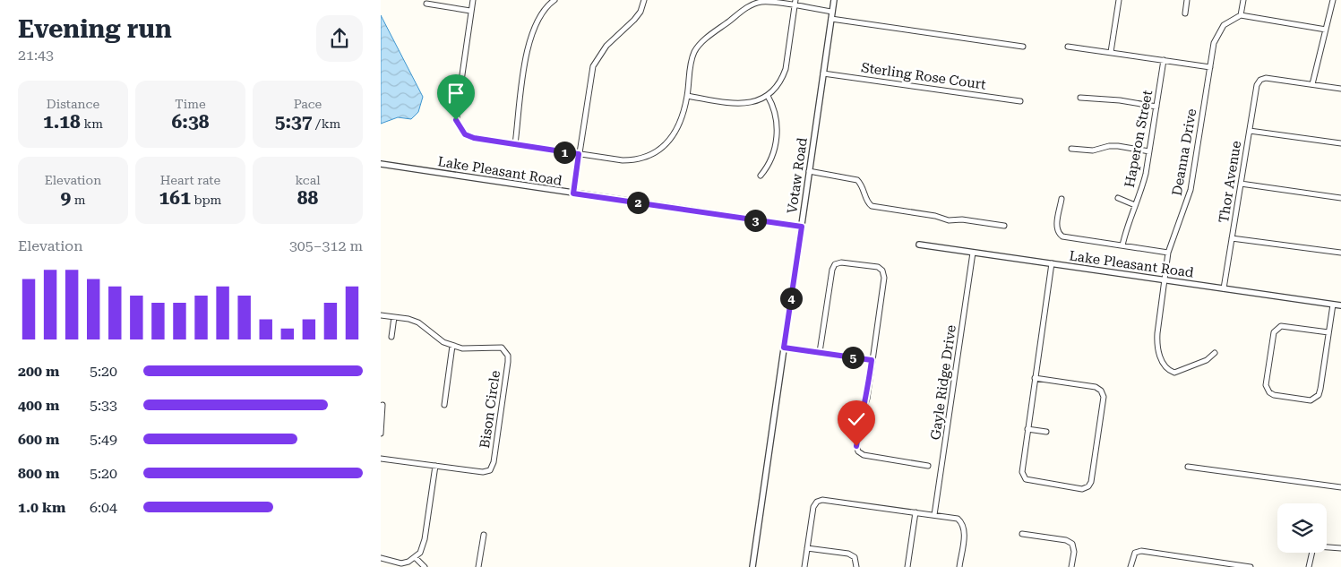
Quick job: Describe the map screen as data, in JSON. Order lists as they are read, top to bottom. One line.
{"streets":{"street":["Sterling Rose Court","Haperon Street","Deanna Drive","Lake Pleasant Road","Votaw Road","Thor Avenue","Gayle Ridge Drive","Bison Circle"]},"crossings":[["Sterling Rose Court","Votaw Road"],["Deanna Drive","Lake Pleasant Road"],["Lake Pleasant Road","Votaw Road"],["Lake Pleasant Road","Thor Avenue"],["Lake Pleasant Road","Gayle Ridge Drive"]],"page":{"heading":["Evening run","21:43"],"stats":[["Distance","1.18 km"],["Time","6:38"],["Pace","5:37 /km"],["Elevation","9 m"],["Heart rate","161 bpm"],["kcal","88"]],"pins":["1","2","3","4","5"],"chart":["Elevation","305–312 m"],"list":[{"name":"200 m","note":"5:20"},{"name":"400 m","note":"5:33"},{"name":"600 m","note":"5:49"},{"name":"800 m","note":"5:20"},{"name":"1.0 km","note":"6:04"}]}}
